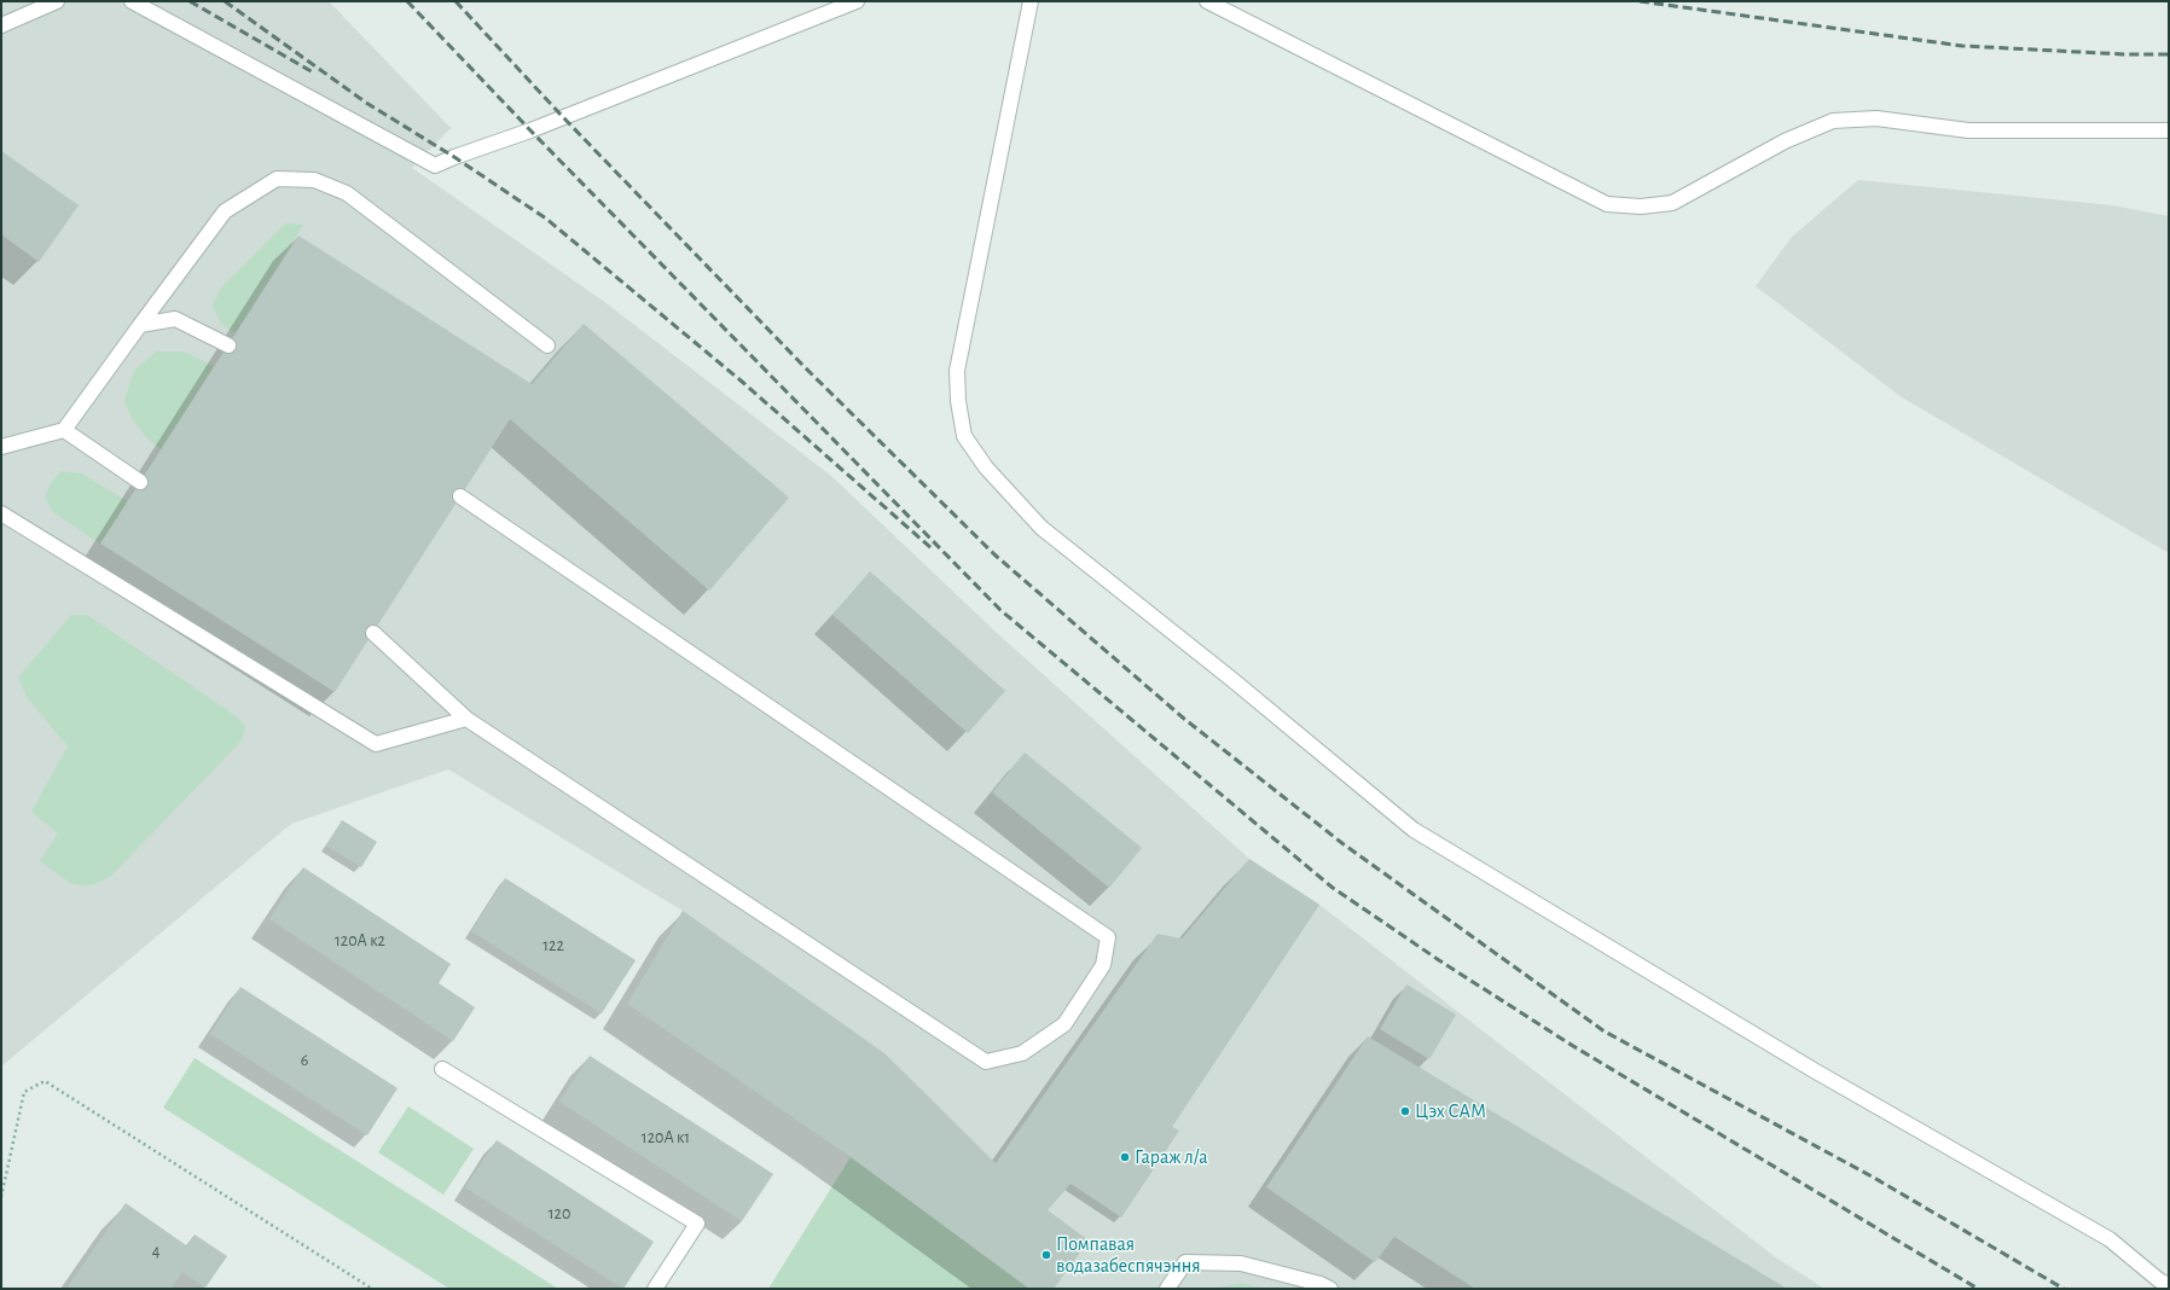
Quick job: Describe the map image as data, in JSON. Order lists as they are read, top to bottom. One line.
{"places":["Цэх САМ","Гараж л/а","Помпавая водазабеспячэння"],"house_numbers":["120А к2","122","6","120А к1","120","4"]}
